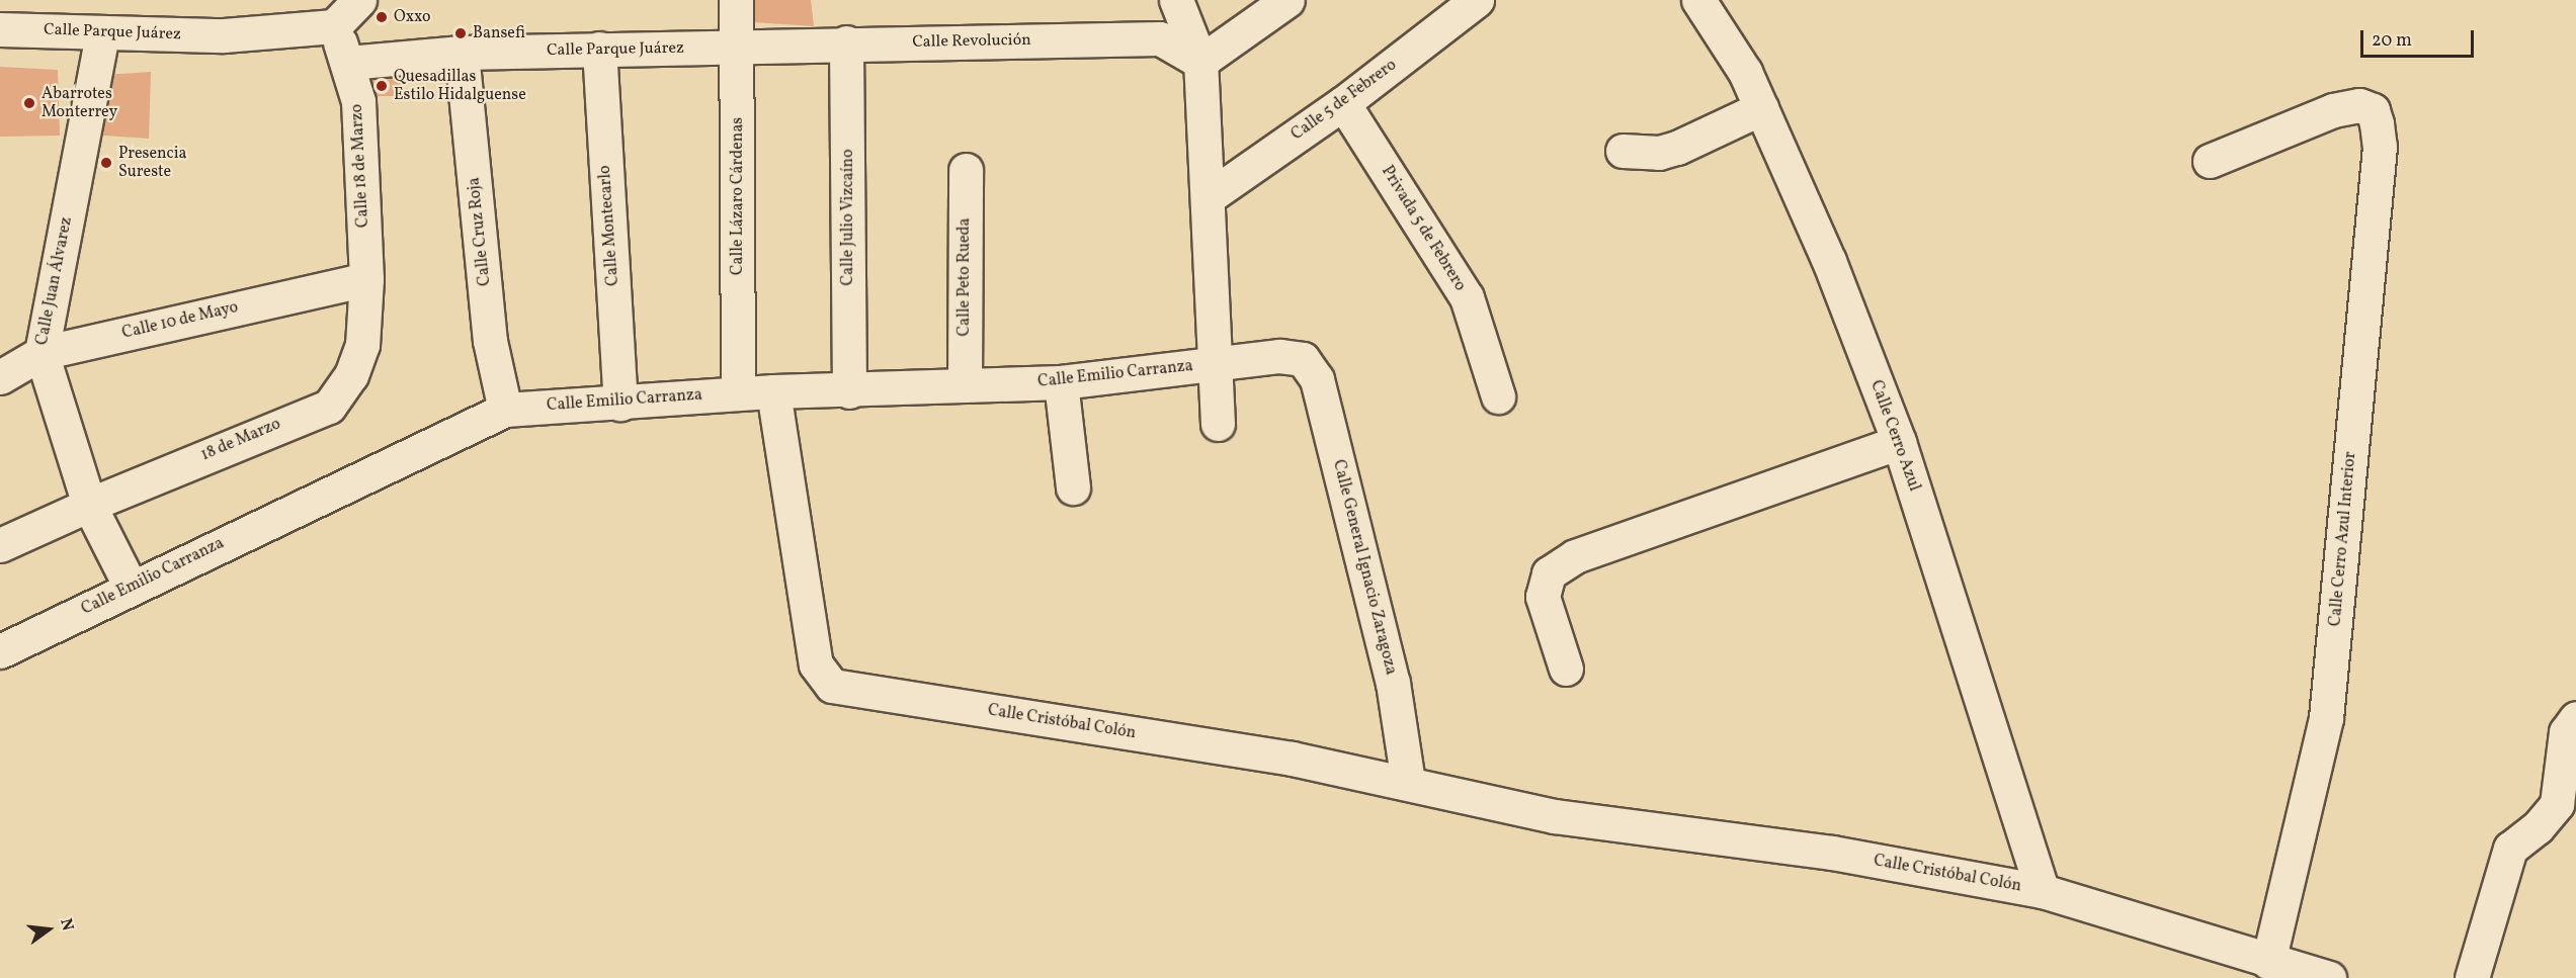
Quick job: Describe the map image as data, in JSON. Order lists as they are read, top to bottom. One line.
{"streets":{"street":["Calle Parque Juárez","Calle Revolución","Calle 5 de Febrero","Calle 18 de Marzo","Calle Lázaro Cárdenas","Calle Julio Vizcaíno","Calle Montecarlo","Privada 5 de Febrero","Calle Cruz Roja","Calle Peto Rueda","Calle Juan Álvarez","Calle 10 de Mayo","Calle Emilio Carranza","Calle Cerro Azul","18 de Marzo","Calle Cerro Azul Interior","Calle General Ignacio Zaragoza","Calle Cristóbal Colón"]},"crossings":[["Calle Parque Juárez","Calle Revolución"],["Calle Parque Juárez","Calle 18 de Marzo"],["Calle Parque Juárez","Calle Lázaro Cárdenas"],["Calle Parque Juárez","Calle Montecarlo"],["Calle Parque Juárez","Calle Cruz Roja"],["Calle Parque Juárez","Calle Juan Álvarez"],["Calle Revolución","Calle Lázaro Cárdenas"],["Calle Revolución","Calle Julio Vizcaíno"],["Calle 5 de Febrero","Privada 5 de Febrero"],["Calle 18 de Marzo","Calle 10 de Mayo"],["Calle 18 de Marzo","18 de Marzo"],["Calle Lázaro Cárdenas","Calle Emilio Carranza"],["Calle Julio Vizcaíno","Calle Emilio Carranza"],["Calle Montecarlo","Calle Emilio Carranza"],["Calle Cruz Roja","Calle Emilio Carranza"],["Calle Peto Rueda","Calle Emilio Carranza"],["Calle Juan Álvarez","Calle 10 de Mayo"],["Calle Juan Álvarez","Calle Emilio Carranza"],["Calle Juan Álvarez","18 de Marzo"],["Calle Emilio Carranza","Calle General Ignacio Zaragoza"],["Calle Emilio Carranza","Calle Cristóbal Colón"],["Calle Cerro Azul","Calle Cristóbal Colón"],["Calle Cerro Azul Interior","Calle Cristóbal Colón"],["Calle General Ignacio Zaragoza","Calle Cristóbal Colón"]],"places":["Oxxo","Bansefi","Quesadillas Estilo Hidalguense","Abarrotes Monterrey","Presencia Sureste"],"scale_bar":"20 m","north":"right"}
